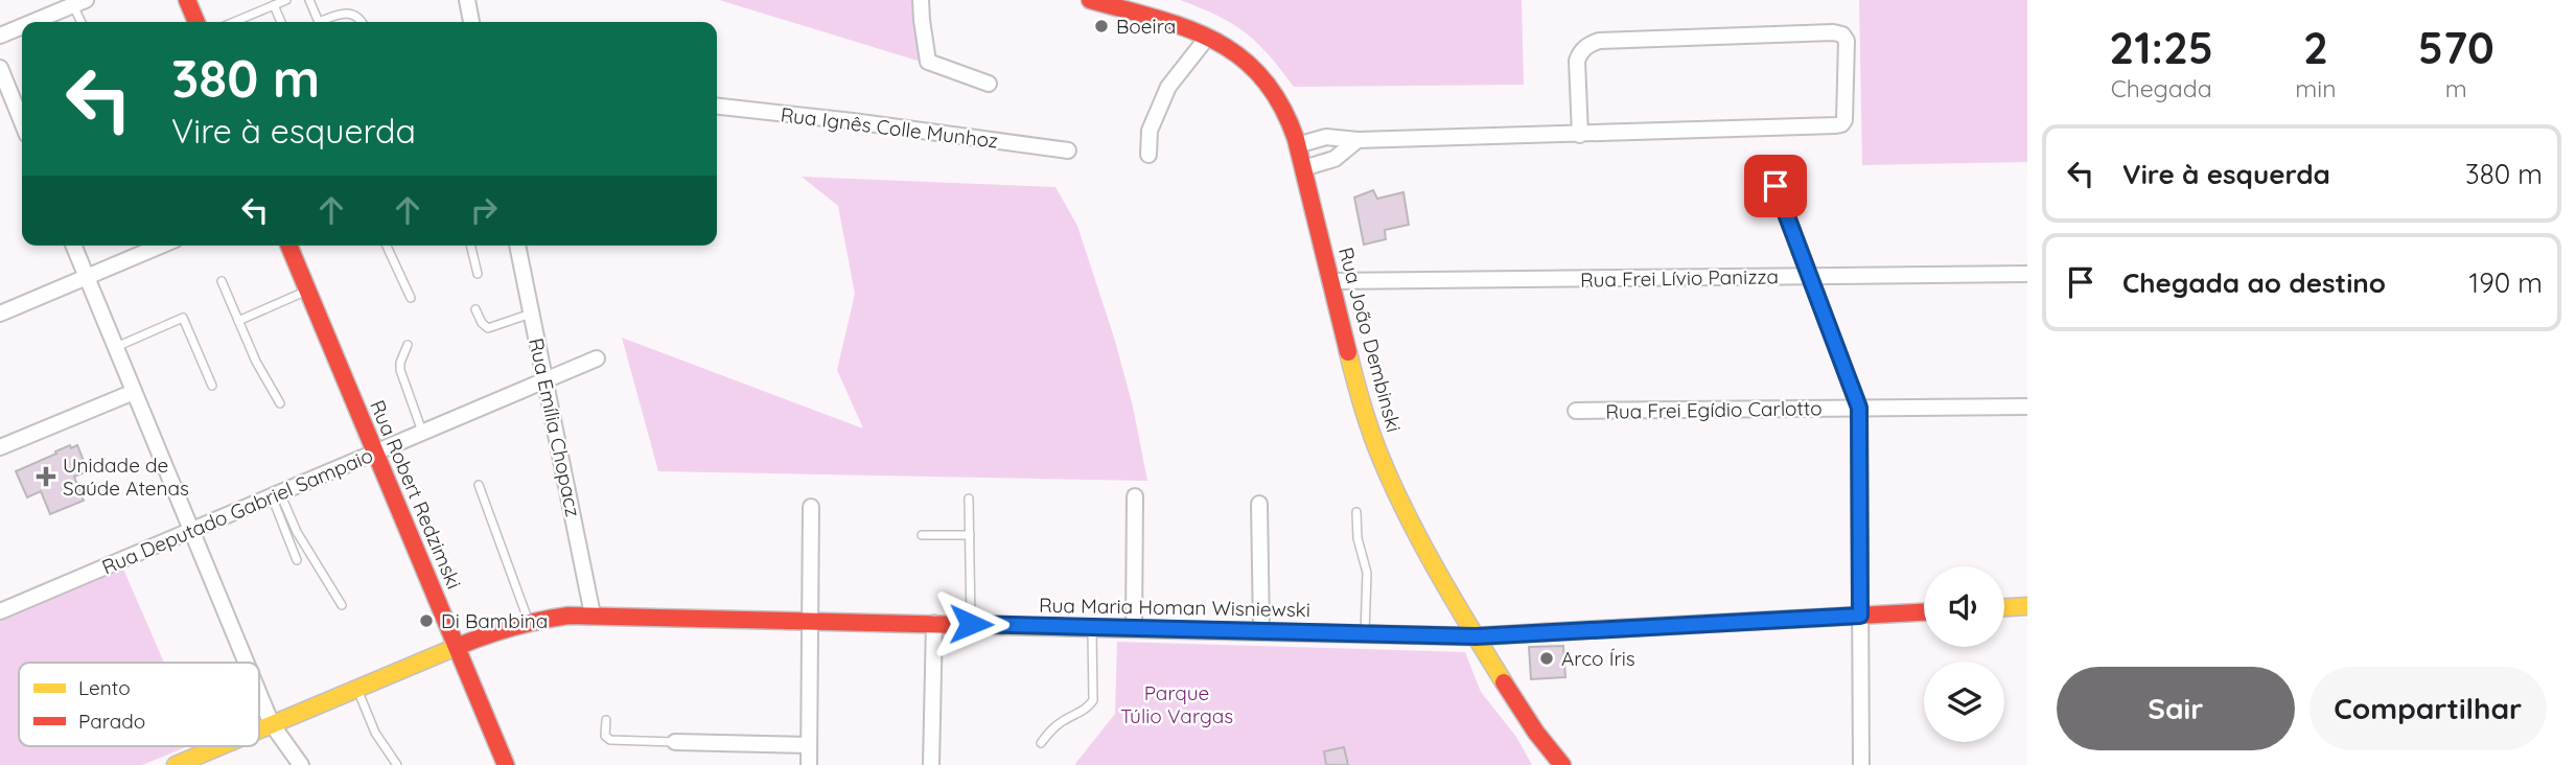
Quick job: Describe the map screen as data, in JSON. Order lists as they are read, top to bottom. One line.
{"streets":{"street":["Rua Ignês Colle Munhoz","Rua Frei Lívio Panizza","Rua João Dembinski","Rua Frei Egídio Carlotto","Rua Emília Chopacz","Rua Robert Redzimski","Rua Deputado Gabriel Sampaio","Rua Maria Homan Wisniewski"]},"crossings":[["Rua Frei Lívio Panizza","Rua João Dembinski"],["Rua João Dembinski","Rua Maria Homan Wisniewski"],["Rua Emília Chopacz","Rua Deputado Gabriel Sampaio"],["Rua Emília Chopacz","Rua Maria Homan Wisniewski"],["Rua Robert Redzimski","Rua Deputado Gabriel Sampaio"],["Rua Robert Redzimski","Rua Maria Homan Wisniewski"]],"parks":["Parque Túlio Vargas"],"places":{"other":["Boeira","Di Bambina","Arco Íris"],"health":["Unidade de Saúde Atenas"]},"legend":["Lento","Parado"],"page":{"eta":["21:25","Chegada","2","min","570","m"],"turn":["380 m","Vire à esquerda"],"list":[{"name":"Vire à esquerda","value":"380 m"},{"name":"Chegada ao destino","value":"190 m"}],"buttons":["Sair","Compartilhar"]}}
